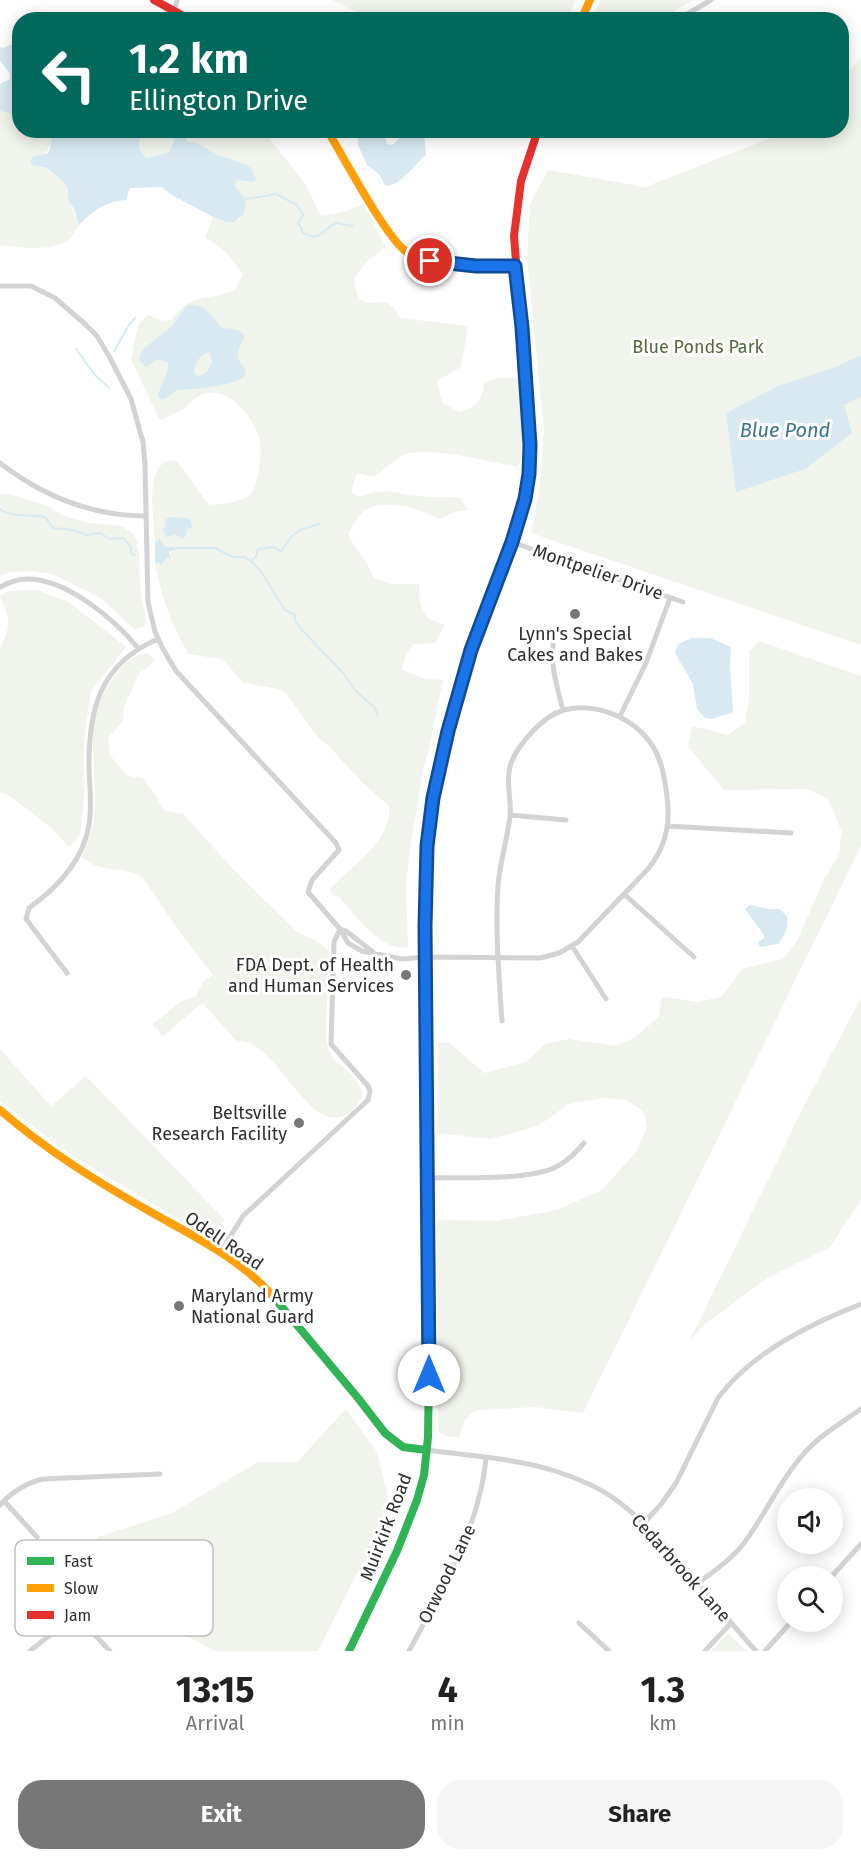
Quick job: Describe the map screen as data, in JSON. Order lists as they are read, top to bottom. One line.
{"streets":{"main road":["Odell Road","Muirkirk Road"],"street":["Montpelier Drive","Cedarbrook Lane","Orwood Lane"]},"crossings":[["Montpelier Drive","Muirkirk Road"],["Odell Road","Muirkirk Road"],["Odell Road","Cedarbrook Lane"],["Muirkirk Road","Cedarbrook Lane"],["Cedarbrook Lane","Orwood Lane"]],"water":["Blue Pond"],"parks":["Blue Ponds Park"],"places":["Lynn's Special Cakes and Bakes","FDA Dept. of Health and Human Services","Beltsville Research Facility","Maryland Army National Guard"],"legend":["Fast","Slow","Jam"],"page":{"turn":["1.2 km","Ellington Drive"],"eta":["13:15","Arrival","4","min","1.3","km"],"buttons":["Exit","Share"]}}
